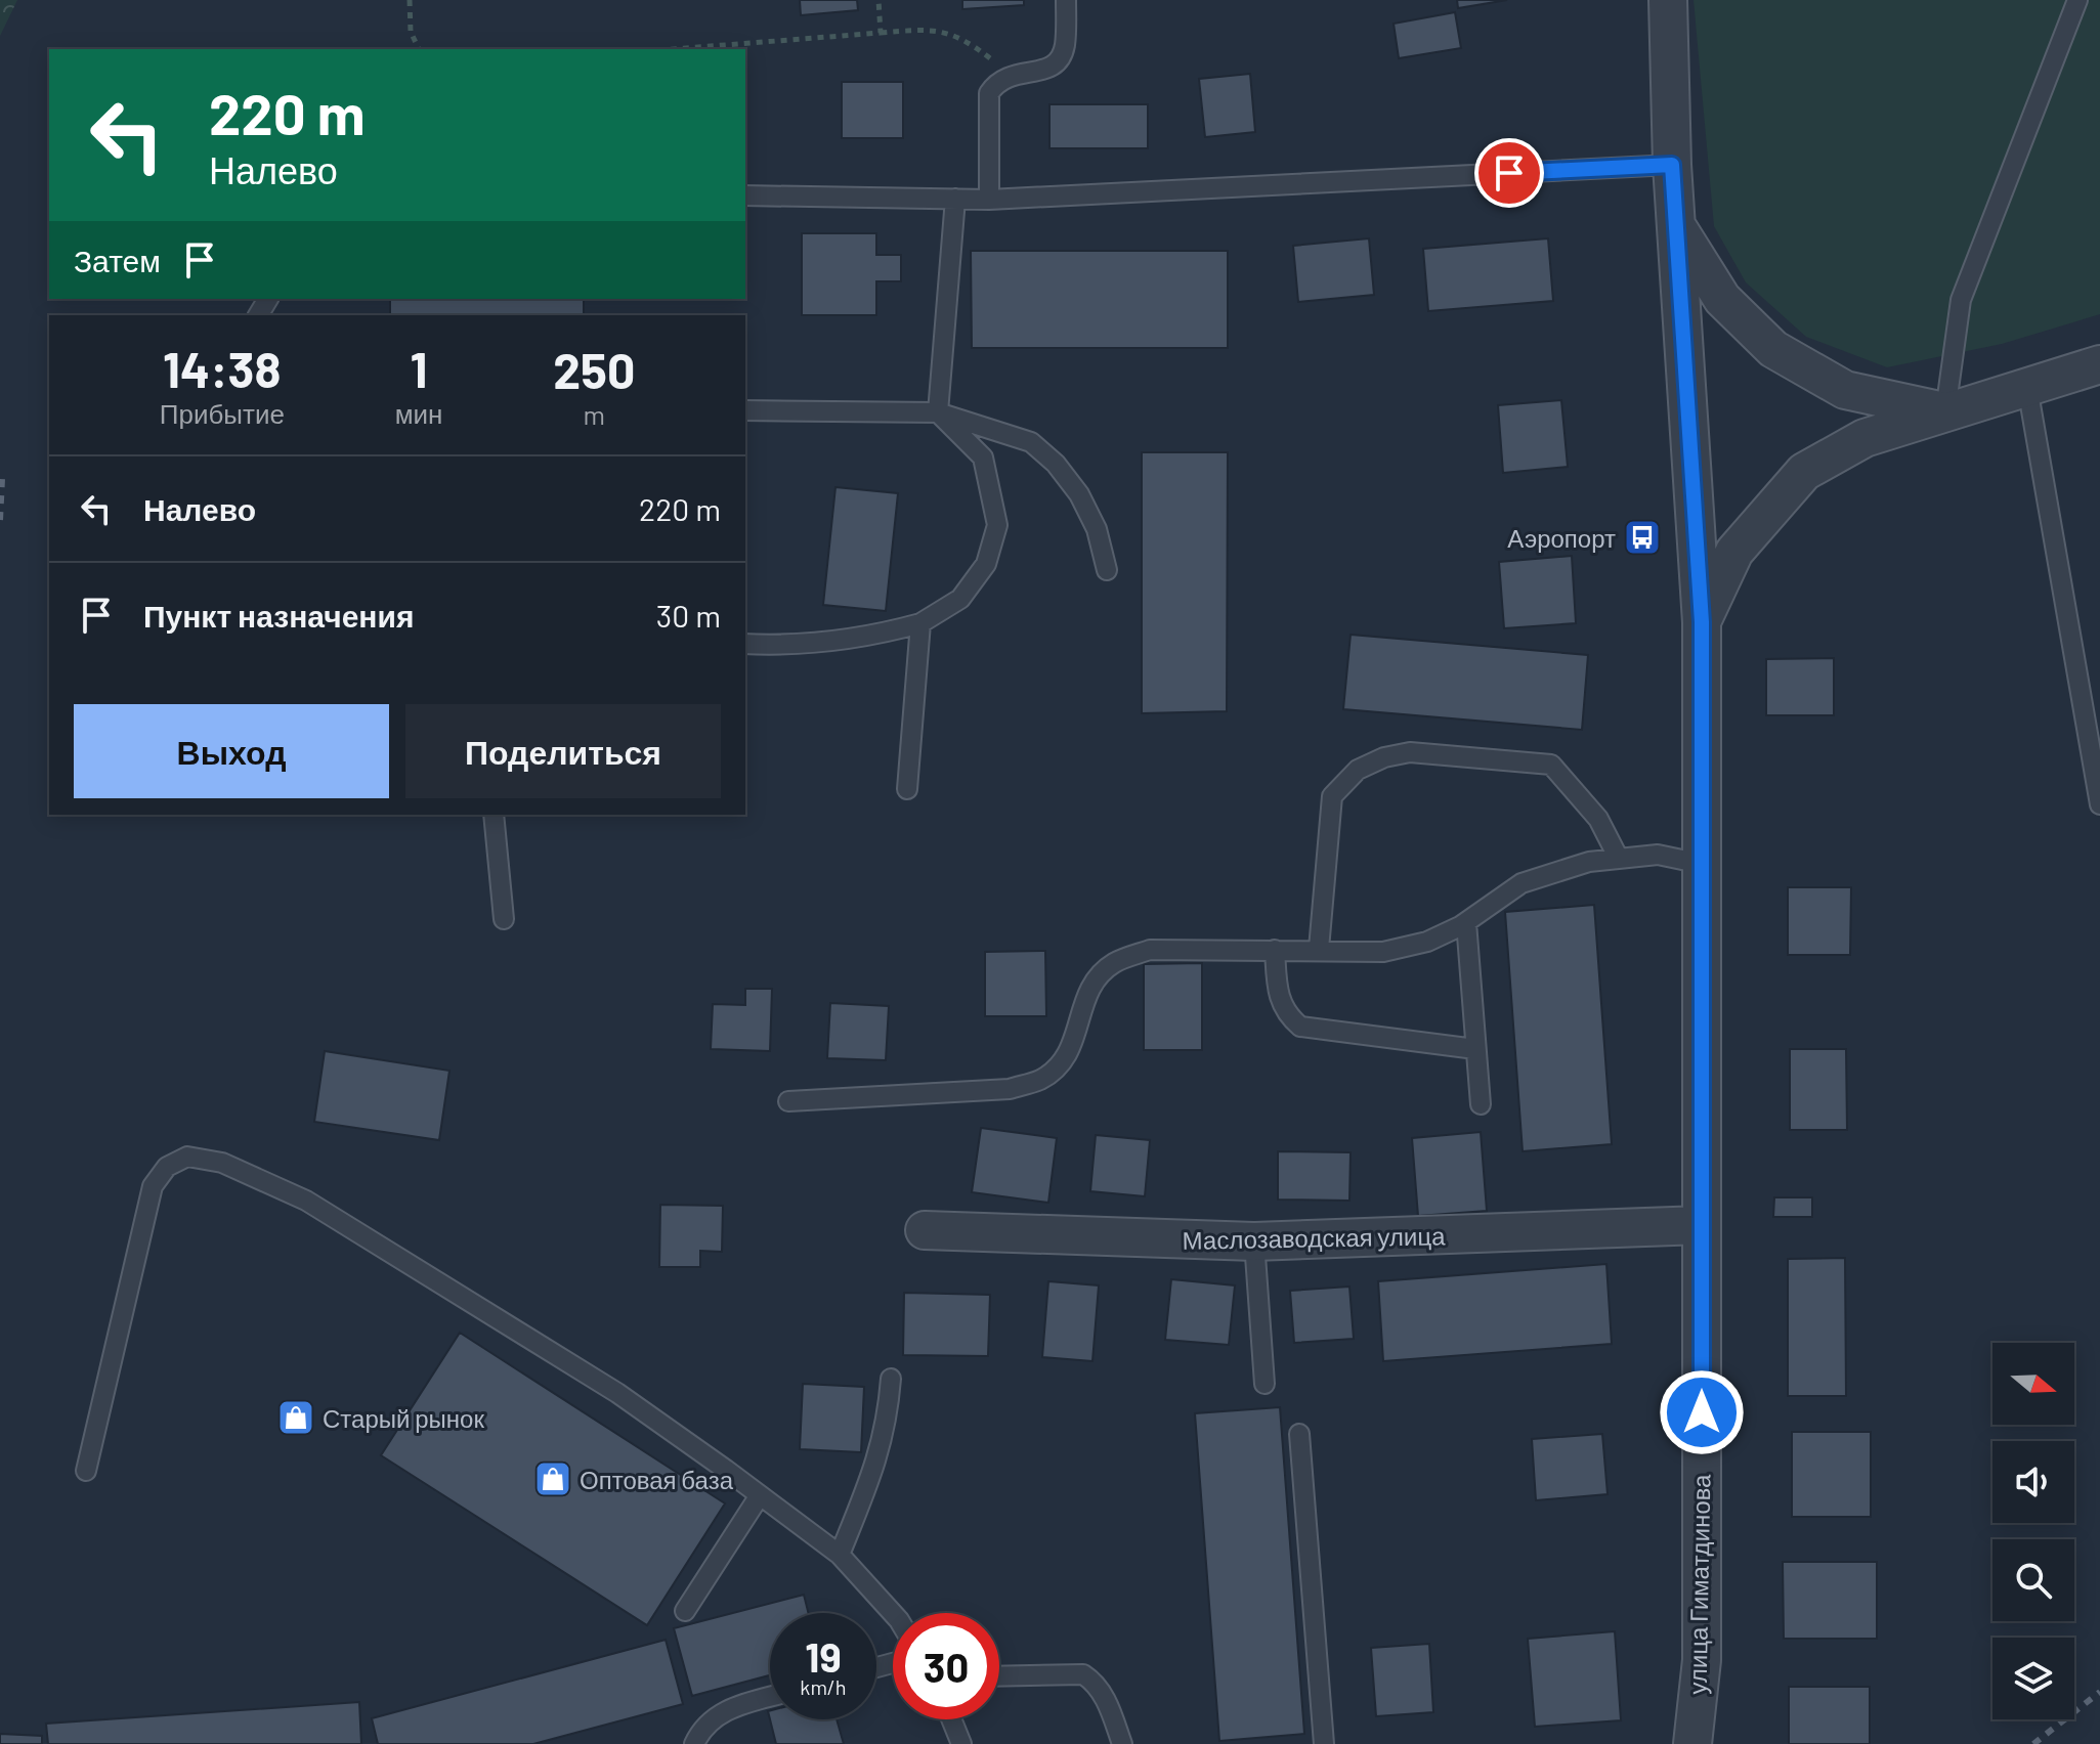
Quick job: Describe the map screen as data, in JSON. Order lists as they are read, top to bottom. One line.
{"streets":{"street":["Маслозаводская улица","улица Гиматдинова"]},"crossings":[["Маслозаводская улица","улица Гиматдинова"]],"places":{"bus stop":["Аэропорт"],"shop":["Старый рынок","Оптовая база"]},"north":"right","page":{"turn":["220 m","Налево"],"then":"Затем","eta":["14:38","Прибытие","1","мин","250","m"],"list":[{"name":"Налево","value":"220 m"},{"name":"Пункт назначения","value":"30 m"}],"buttons":["Выход","Поделиться"],"speed":"19 km/h","limit":"30"}}
